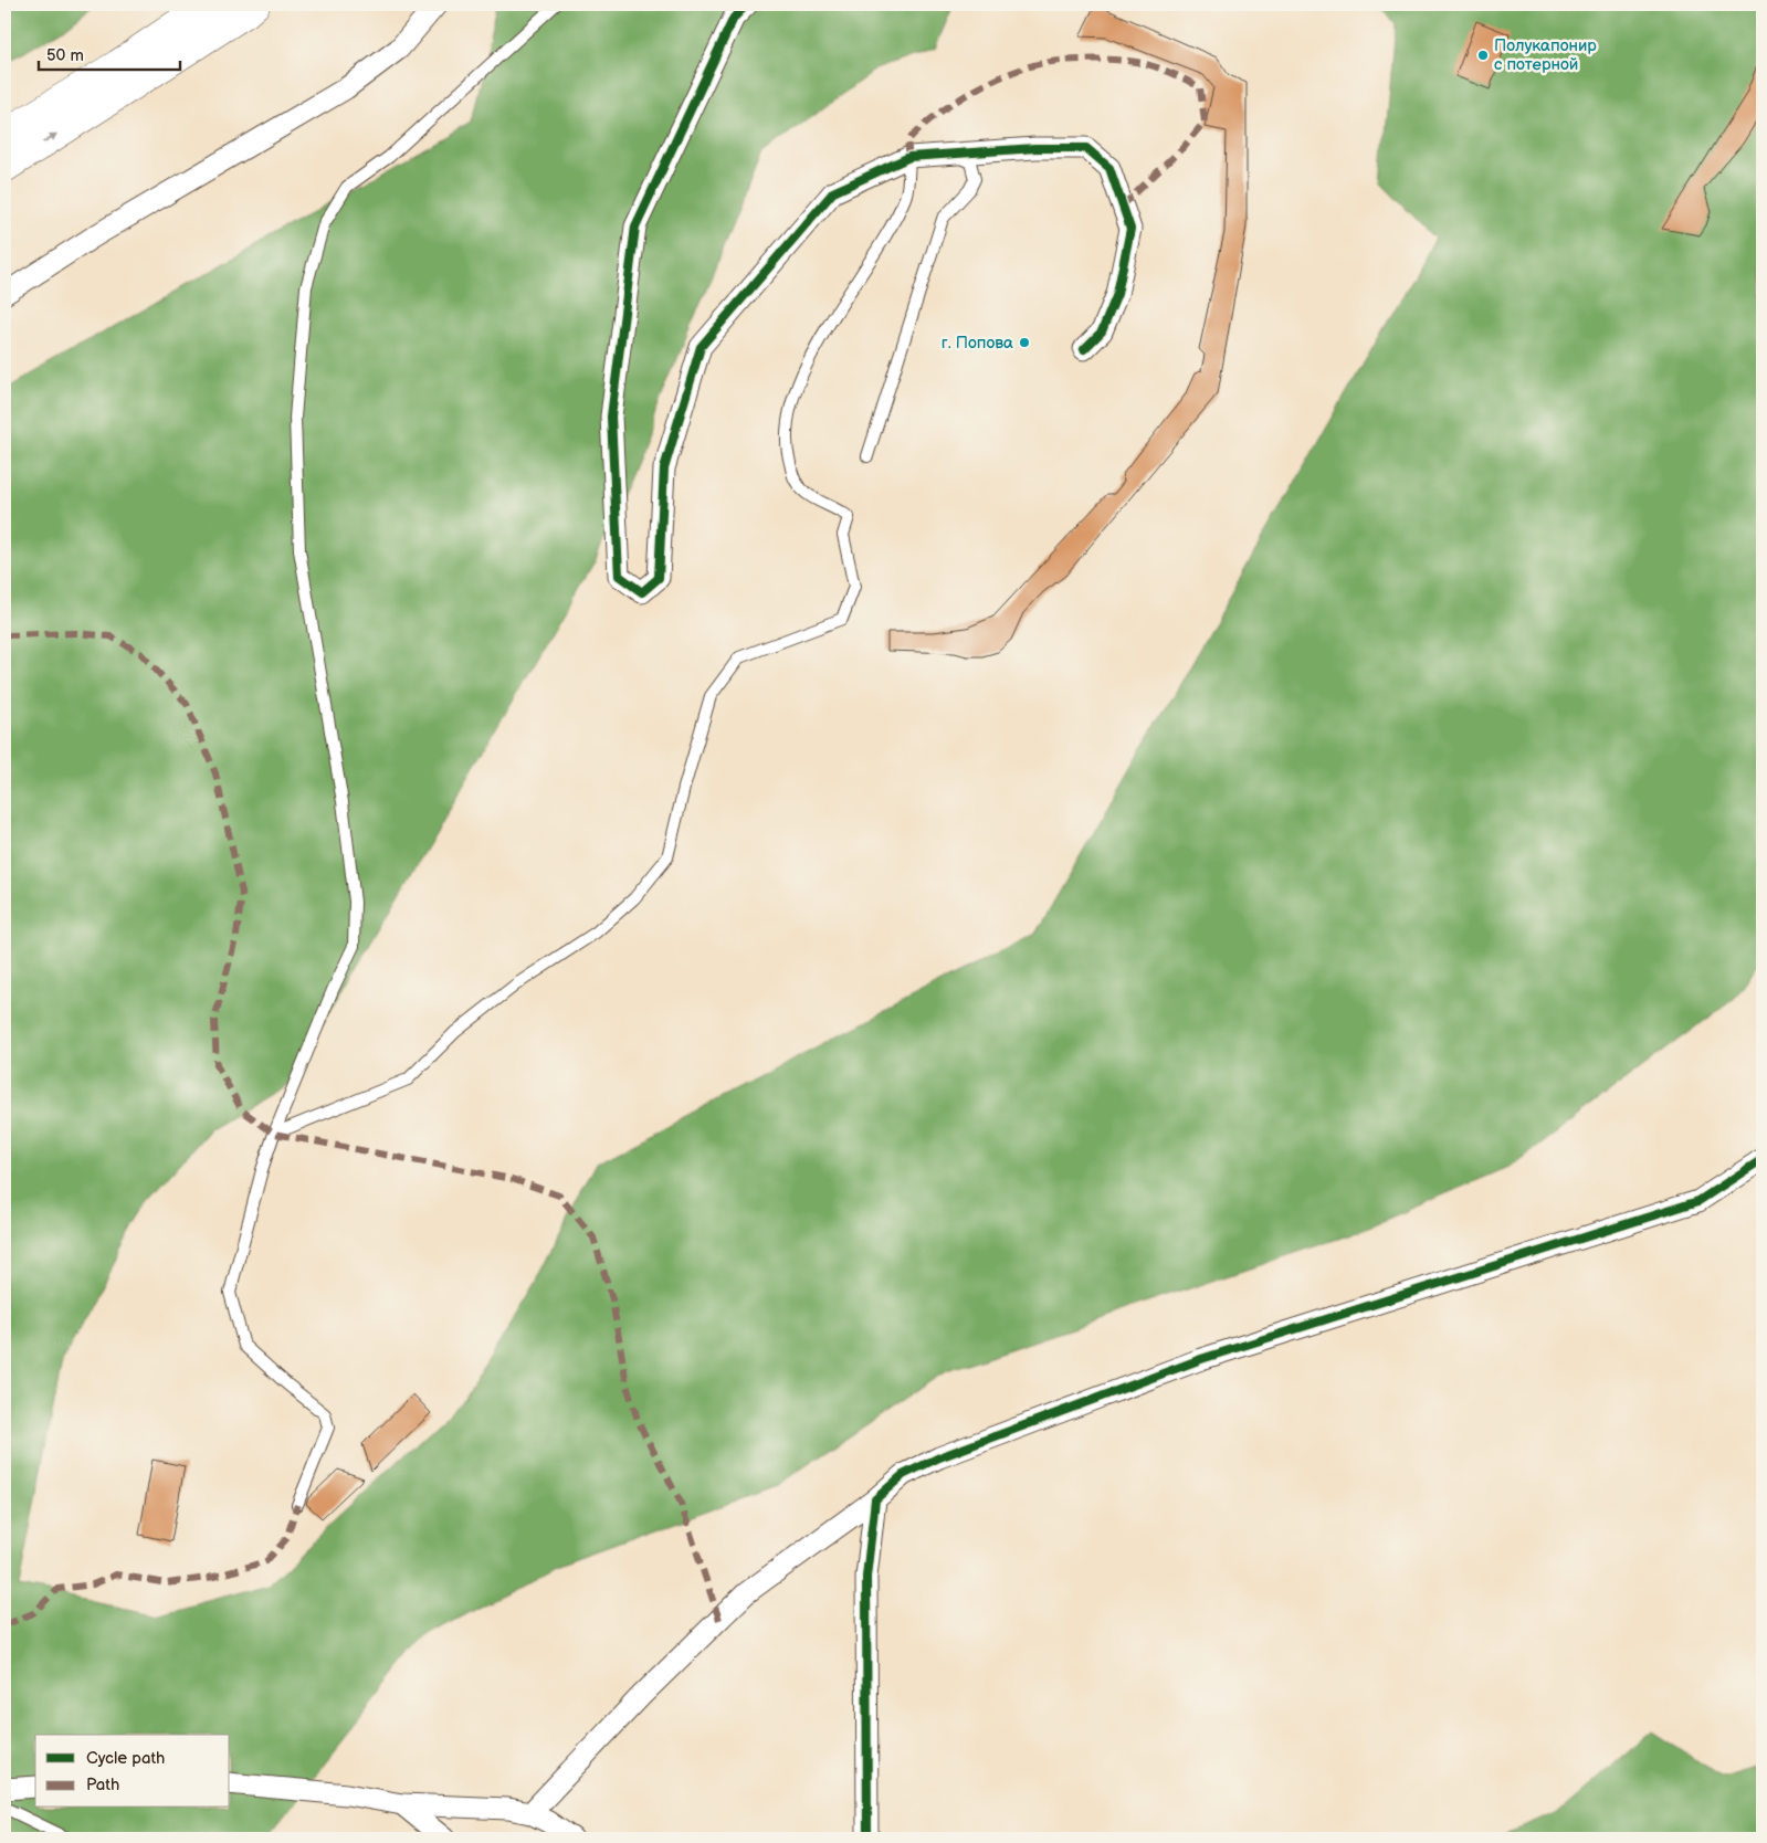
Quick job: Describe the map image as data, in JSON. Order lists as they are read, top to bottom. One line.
{"places":["Полукапонир с потерной","г. Попова"],"legend":["Cycle path","Path"],"scale_bar":"50 m"}
